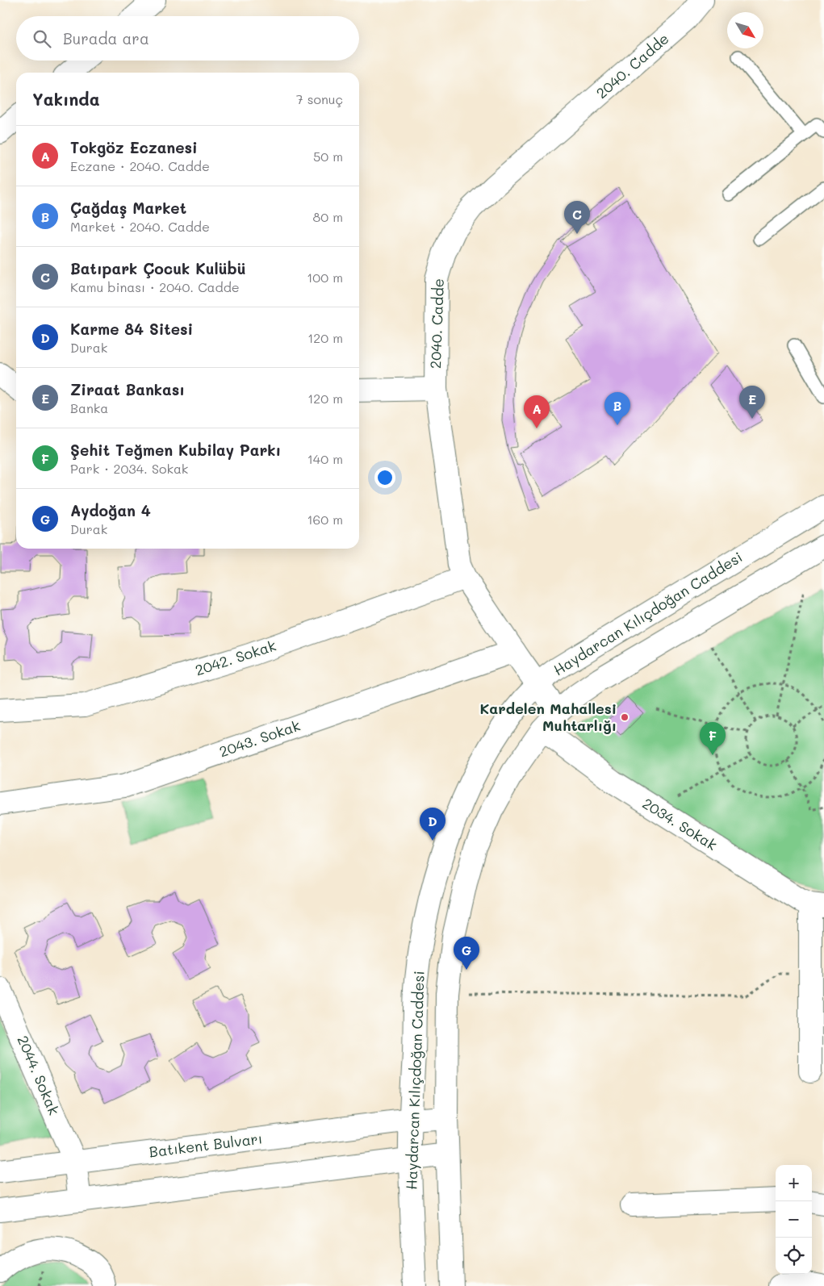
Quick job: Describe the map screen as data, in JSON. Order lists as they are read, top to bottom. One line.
{"streets":{"street":["2040. Cadde","Haydarcan Kılıçdoğan Caddesi","2042. Sokak","2043. Sokak","2034. Sokak","2044. Sokak","Batıkent Bulvarı"]},"crossings":[["2040. Cadde","Haydarcan Kılıçdoğan Caddesi"],["2040. Cadde","2042. Sokak"],["2040. Cadde","2043. Sokak"],["Haydarcan Kılıçdoğan Caddesi","2034. Sokak"],["Haydarcan Kılıçdoğan Caddesi","Batıkent Bulvarı"],["2044. Sokak","Batıkent Bulvarı"]],"places":["Kardelen Mahallesi Muhtarlığı"],"north":"bottom right","page":{"search":"Burada ara","heading":["Yakında","7 sonuç"],"list":[{"mark":"A","name":"Tokgöz Eczanesi","note":"Eczane · 2040. Cadde","value":"50 m"},{"mark":"B","name":"Çağdaş Market","note":"Market · 2040. Cadde","value":"80 m"},{"mark":"C","name":"Batıpark Çocuk Kulübü","note":"Kamu binası · 2040. Cadde","value":"100 m"},{"mark":"D","name":"Karme 84 Sitesi","note":"Durak","value":"120 m"},{"mark":"E","name":"Ziraat Bankası","note":"Banka","value":"120 m"},{"mark":"F","name":"Şehit Teğmen Kubilay Parkı","note":"Park · 2034. Sokak","value":"140 m"},{"mark":"G","name":"Aydoğan 4","note":"Durak","value":"160 m"}],"pins":["C","E","B","A","F","D","G"],"map_buttons":["+","−"]}}
